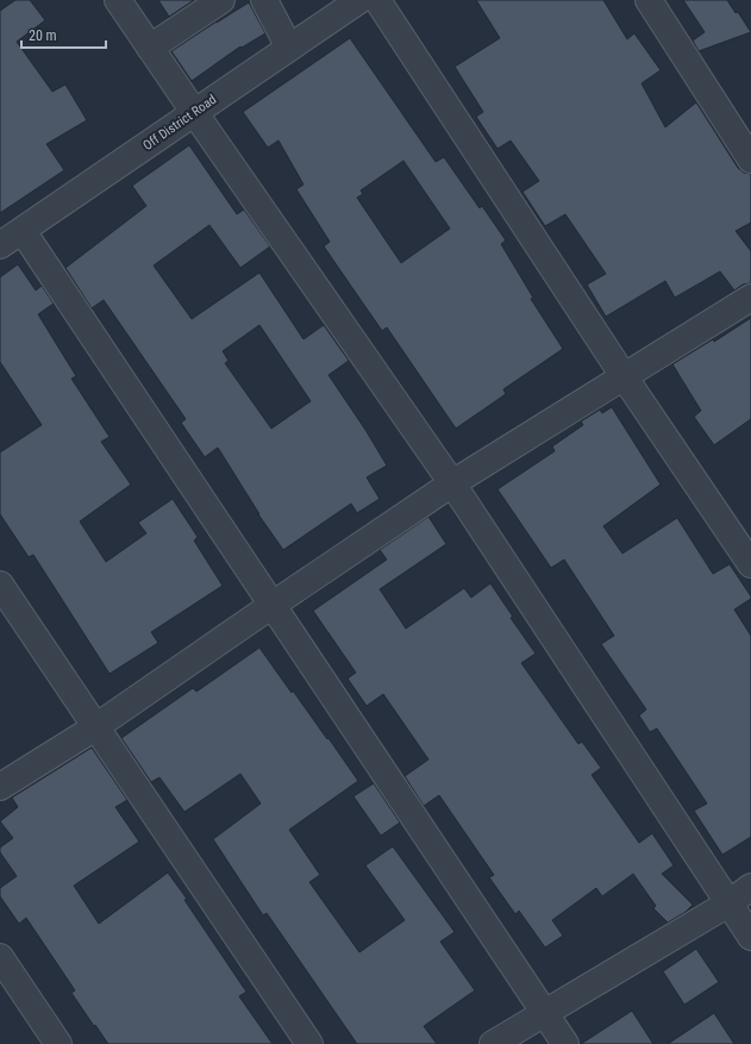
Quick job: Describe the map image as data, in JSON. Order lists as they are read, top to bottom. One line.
{"streets":{"street":["Off District Road"]},"scale_bar":"20 m"}
